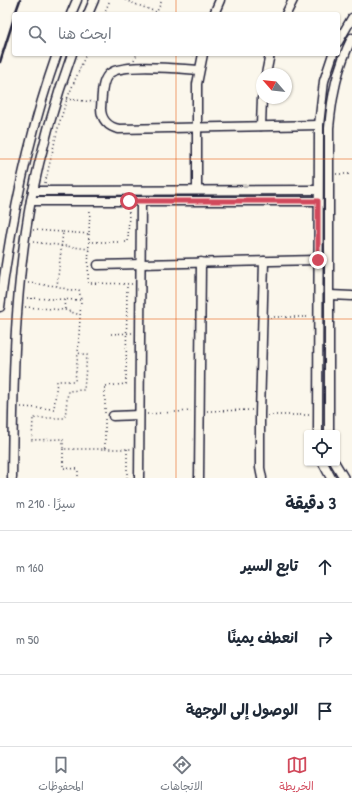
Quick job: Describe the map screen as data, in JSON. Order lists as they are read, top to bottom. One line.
{"north":"top left","page":{"search":"ابحث هنا","heading":["3 دقيقة","سيرًا · 210 m"],"list":[["تابع السير","160 m"],["انعطف يمينًا","50 m"],"الوصول إلى الوجهة"],"nav":["الخريطة","الاتجاهات","المحفوظات"]}}
